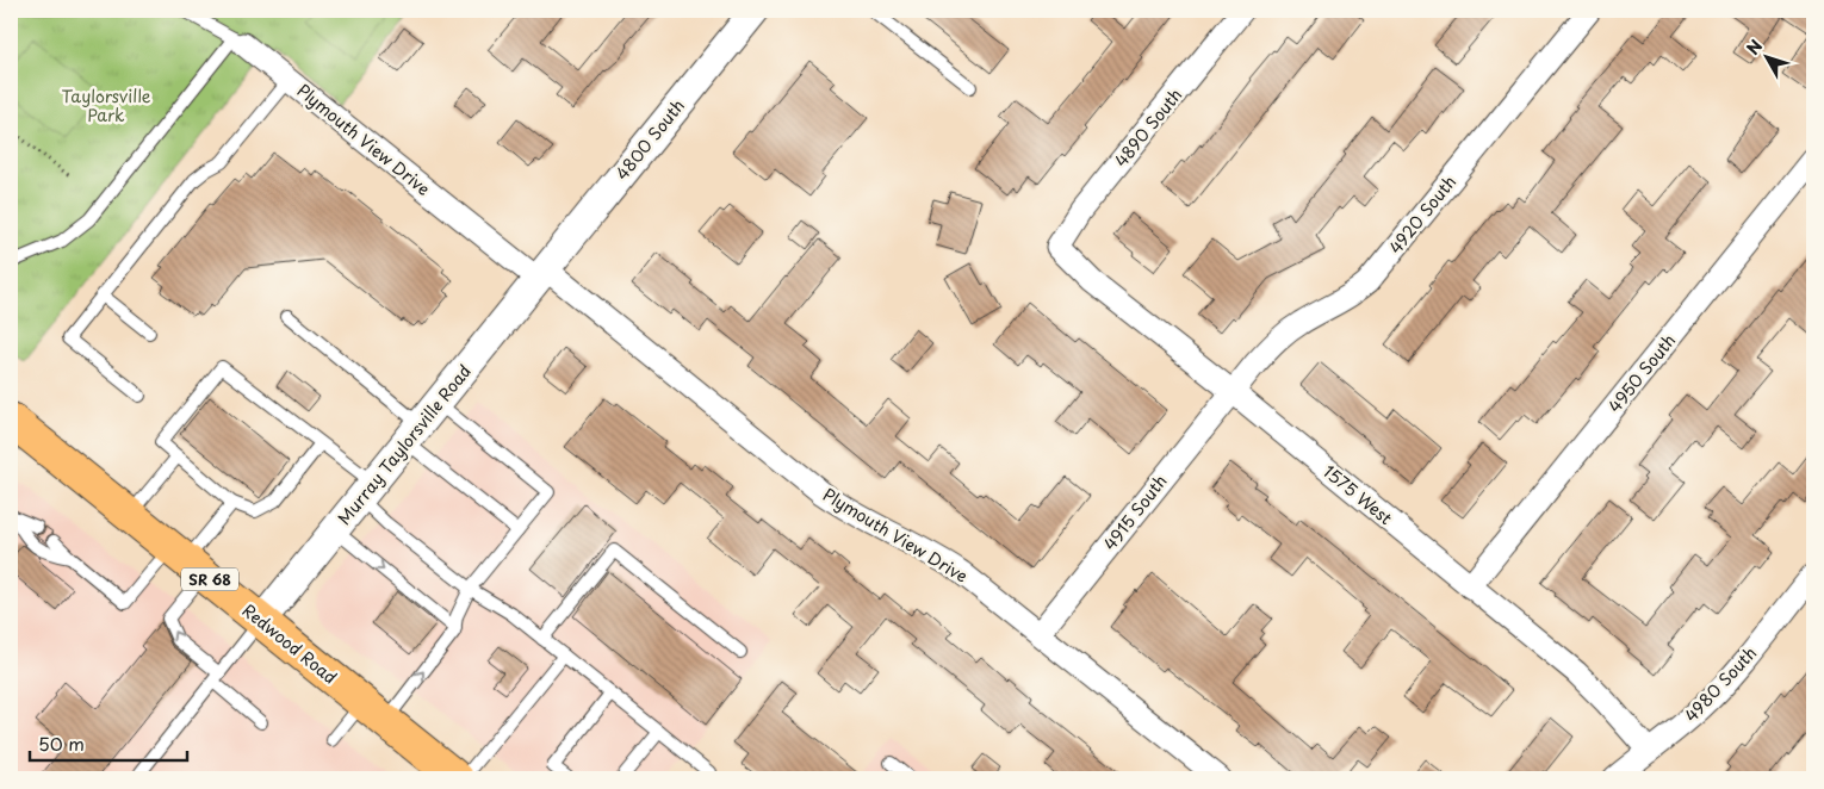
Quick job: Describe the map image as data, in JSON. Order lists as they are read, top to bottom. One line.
{"streets":{"main road":["SR 68","Redwood Road"],"street":["4890 South","Plymouth View Drive","4800 South","4920 South","4950 South","Murray Taylorsville Road","1575 West","4915 South","4980 South"]},"crossings":[["4890 South","1575 West"],["Plymouth View Drive","4800 South"],["Plymouth View Drive","Murray Taylorsville Road"],["Plymouth View Drive","4915 South"],["4800 South","Murray Taylorsville Road"],["4920 South","1575 West"],["4920 South","4915 South"],["4950 South","1575 West"],["Murray Taylorsville Road","Redwood Road"],["1575 West","4915 South"],["1575 West","4980 South"]],"parks":["Taylorsville Park"],"scale_bar":"50 m","north":"top left"}
